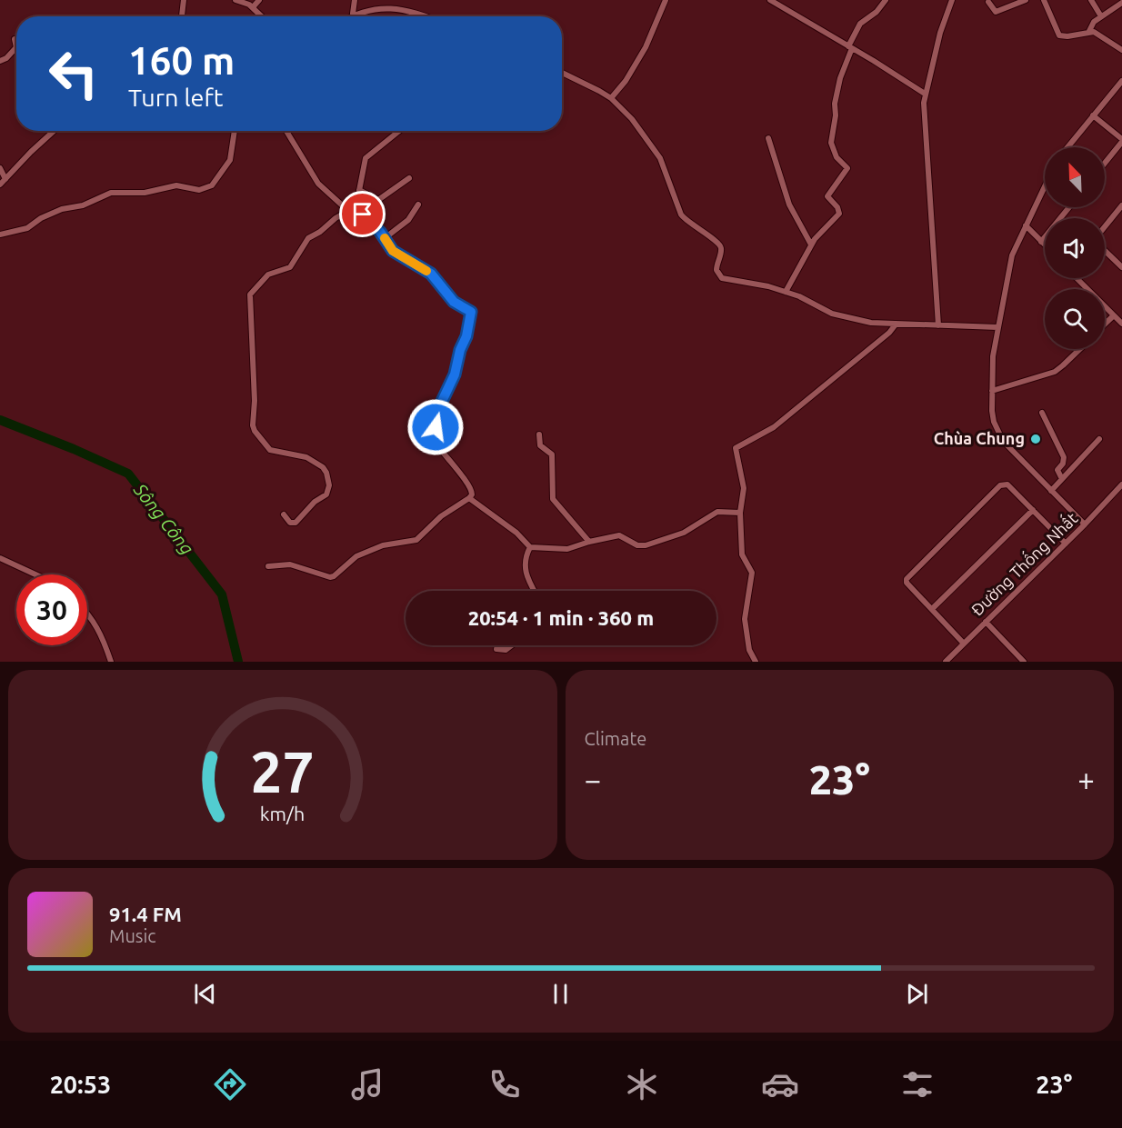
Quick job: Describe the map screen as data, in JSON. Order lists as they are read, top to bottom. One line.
{"streets":{"street":["Đường Thống Nhất"]},"water":["Sông Công"],"places":["Chùa Chung"],"north":"top left","page":{"turn":["160 m","Turn left"],"limit":"30","trip":"20:54 · 1 min · 360 m","tile":"Climate","heat":["−","23°","+"],"song":["91.4 FM","Music"],"tabs":["20:53","23°"],"gauge":["27","km/h"]}}
